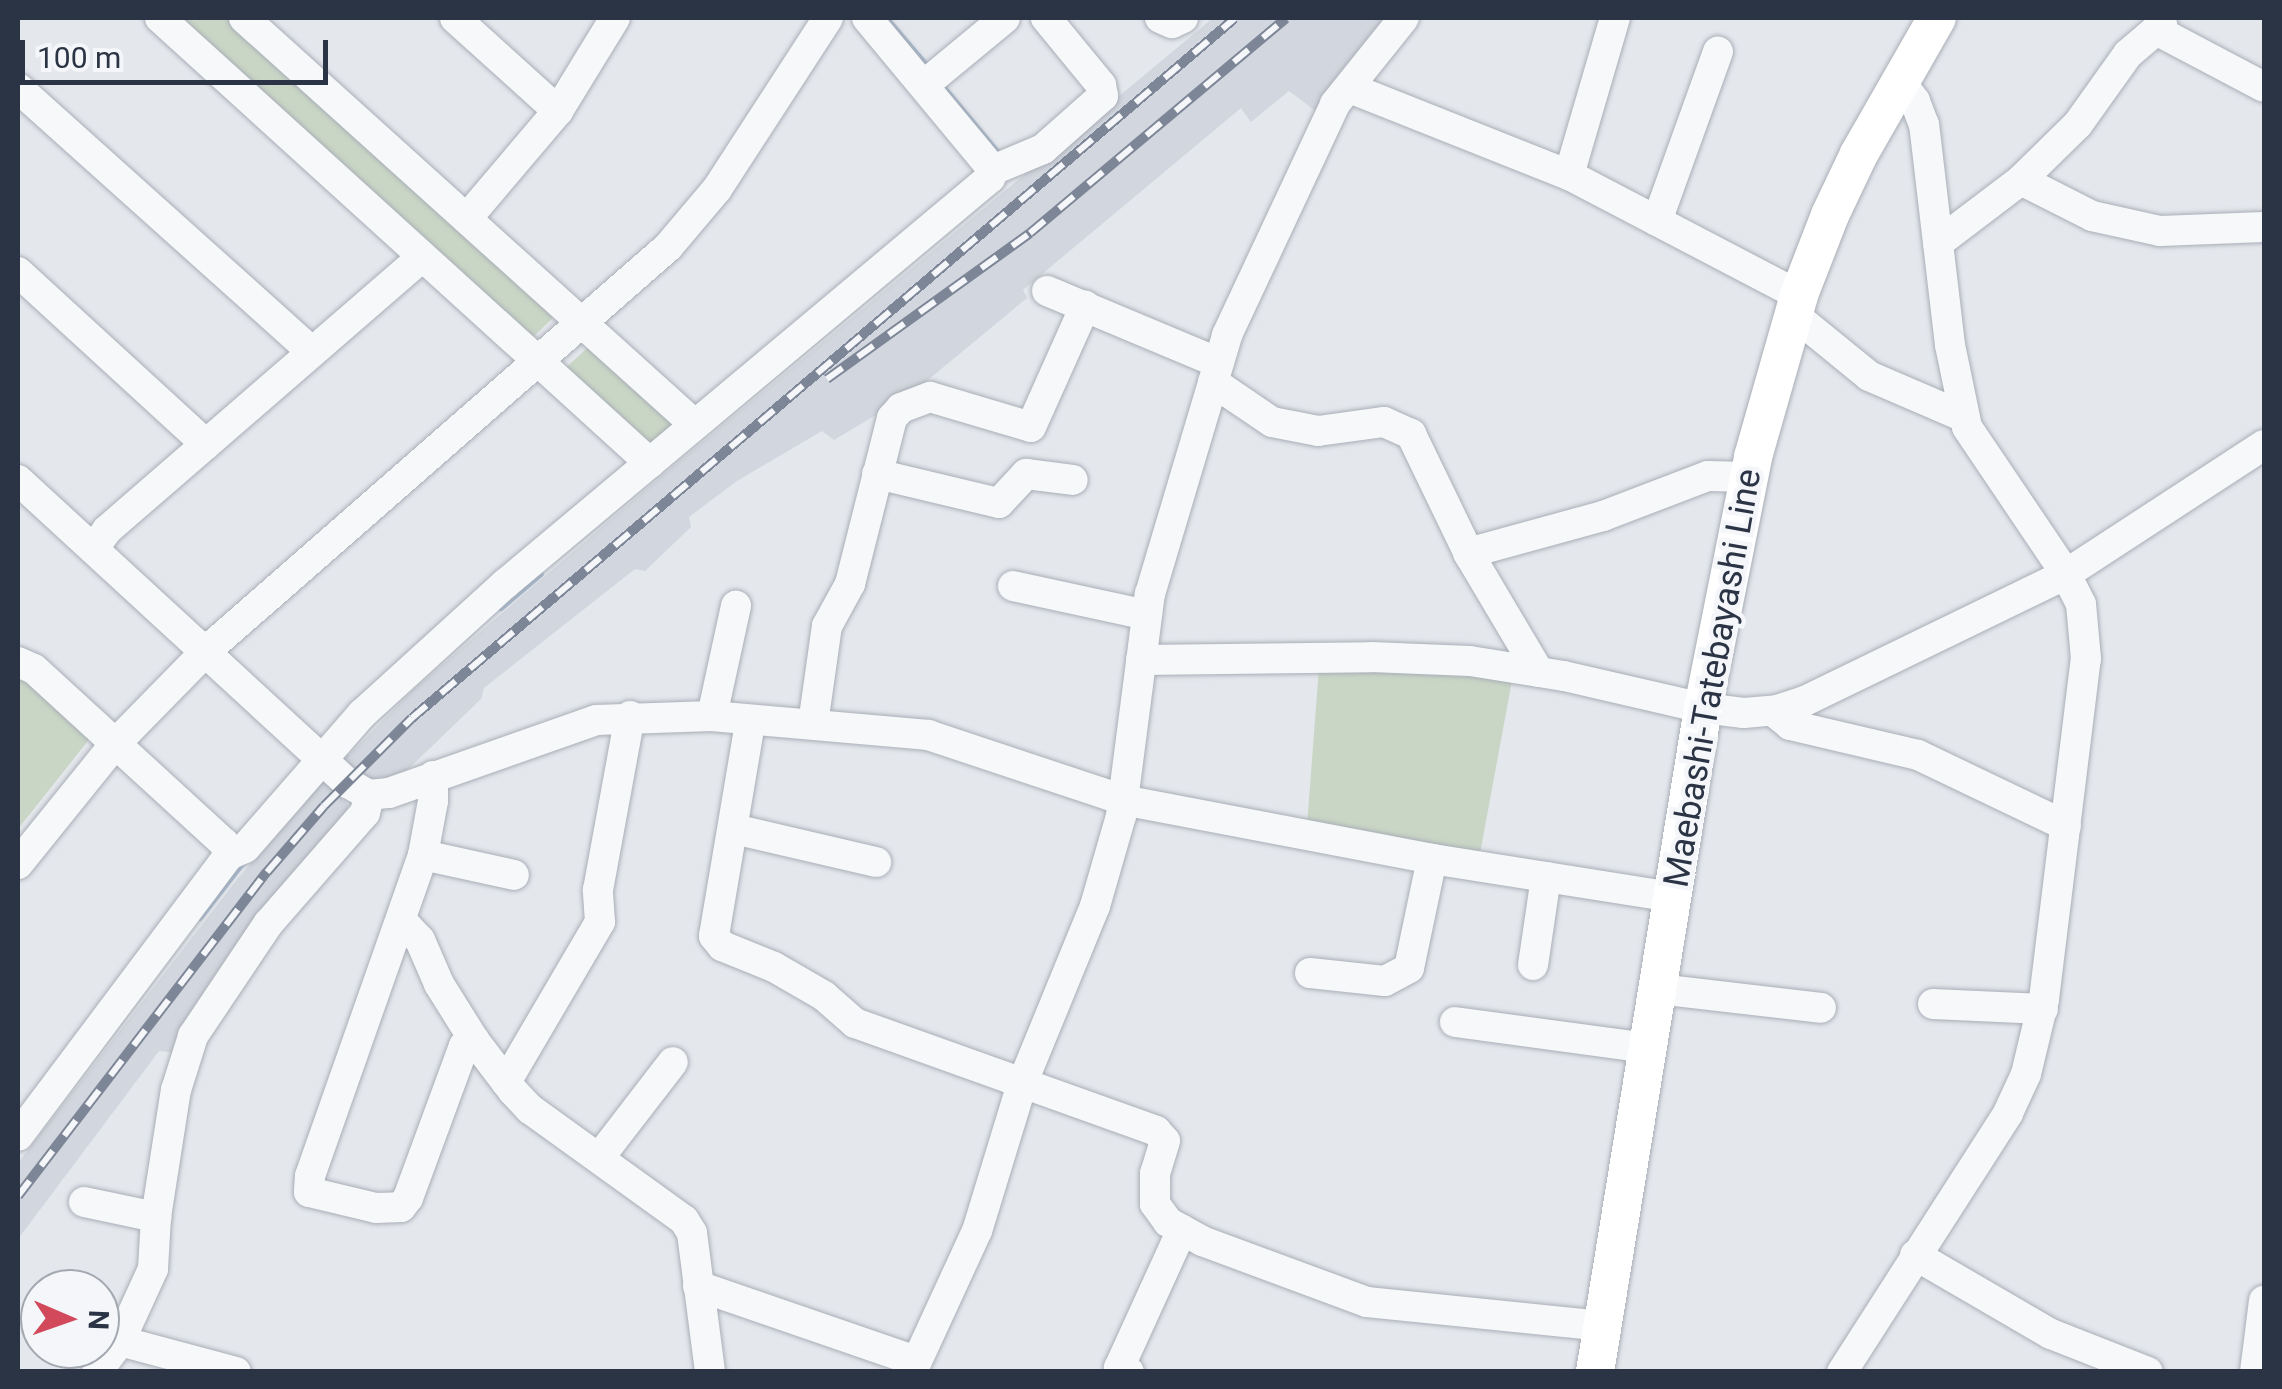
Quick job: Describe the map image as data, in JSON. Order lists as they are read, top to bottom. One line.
{"streets":{"main road":["Maebashi-Tatebayashi Line"]},"scale_bar":"100 m","north":"right"}
